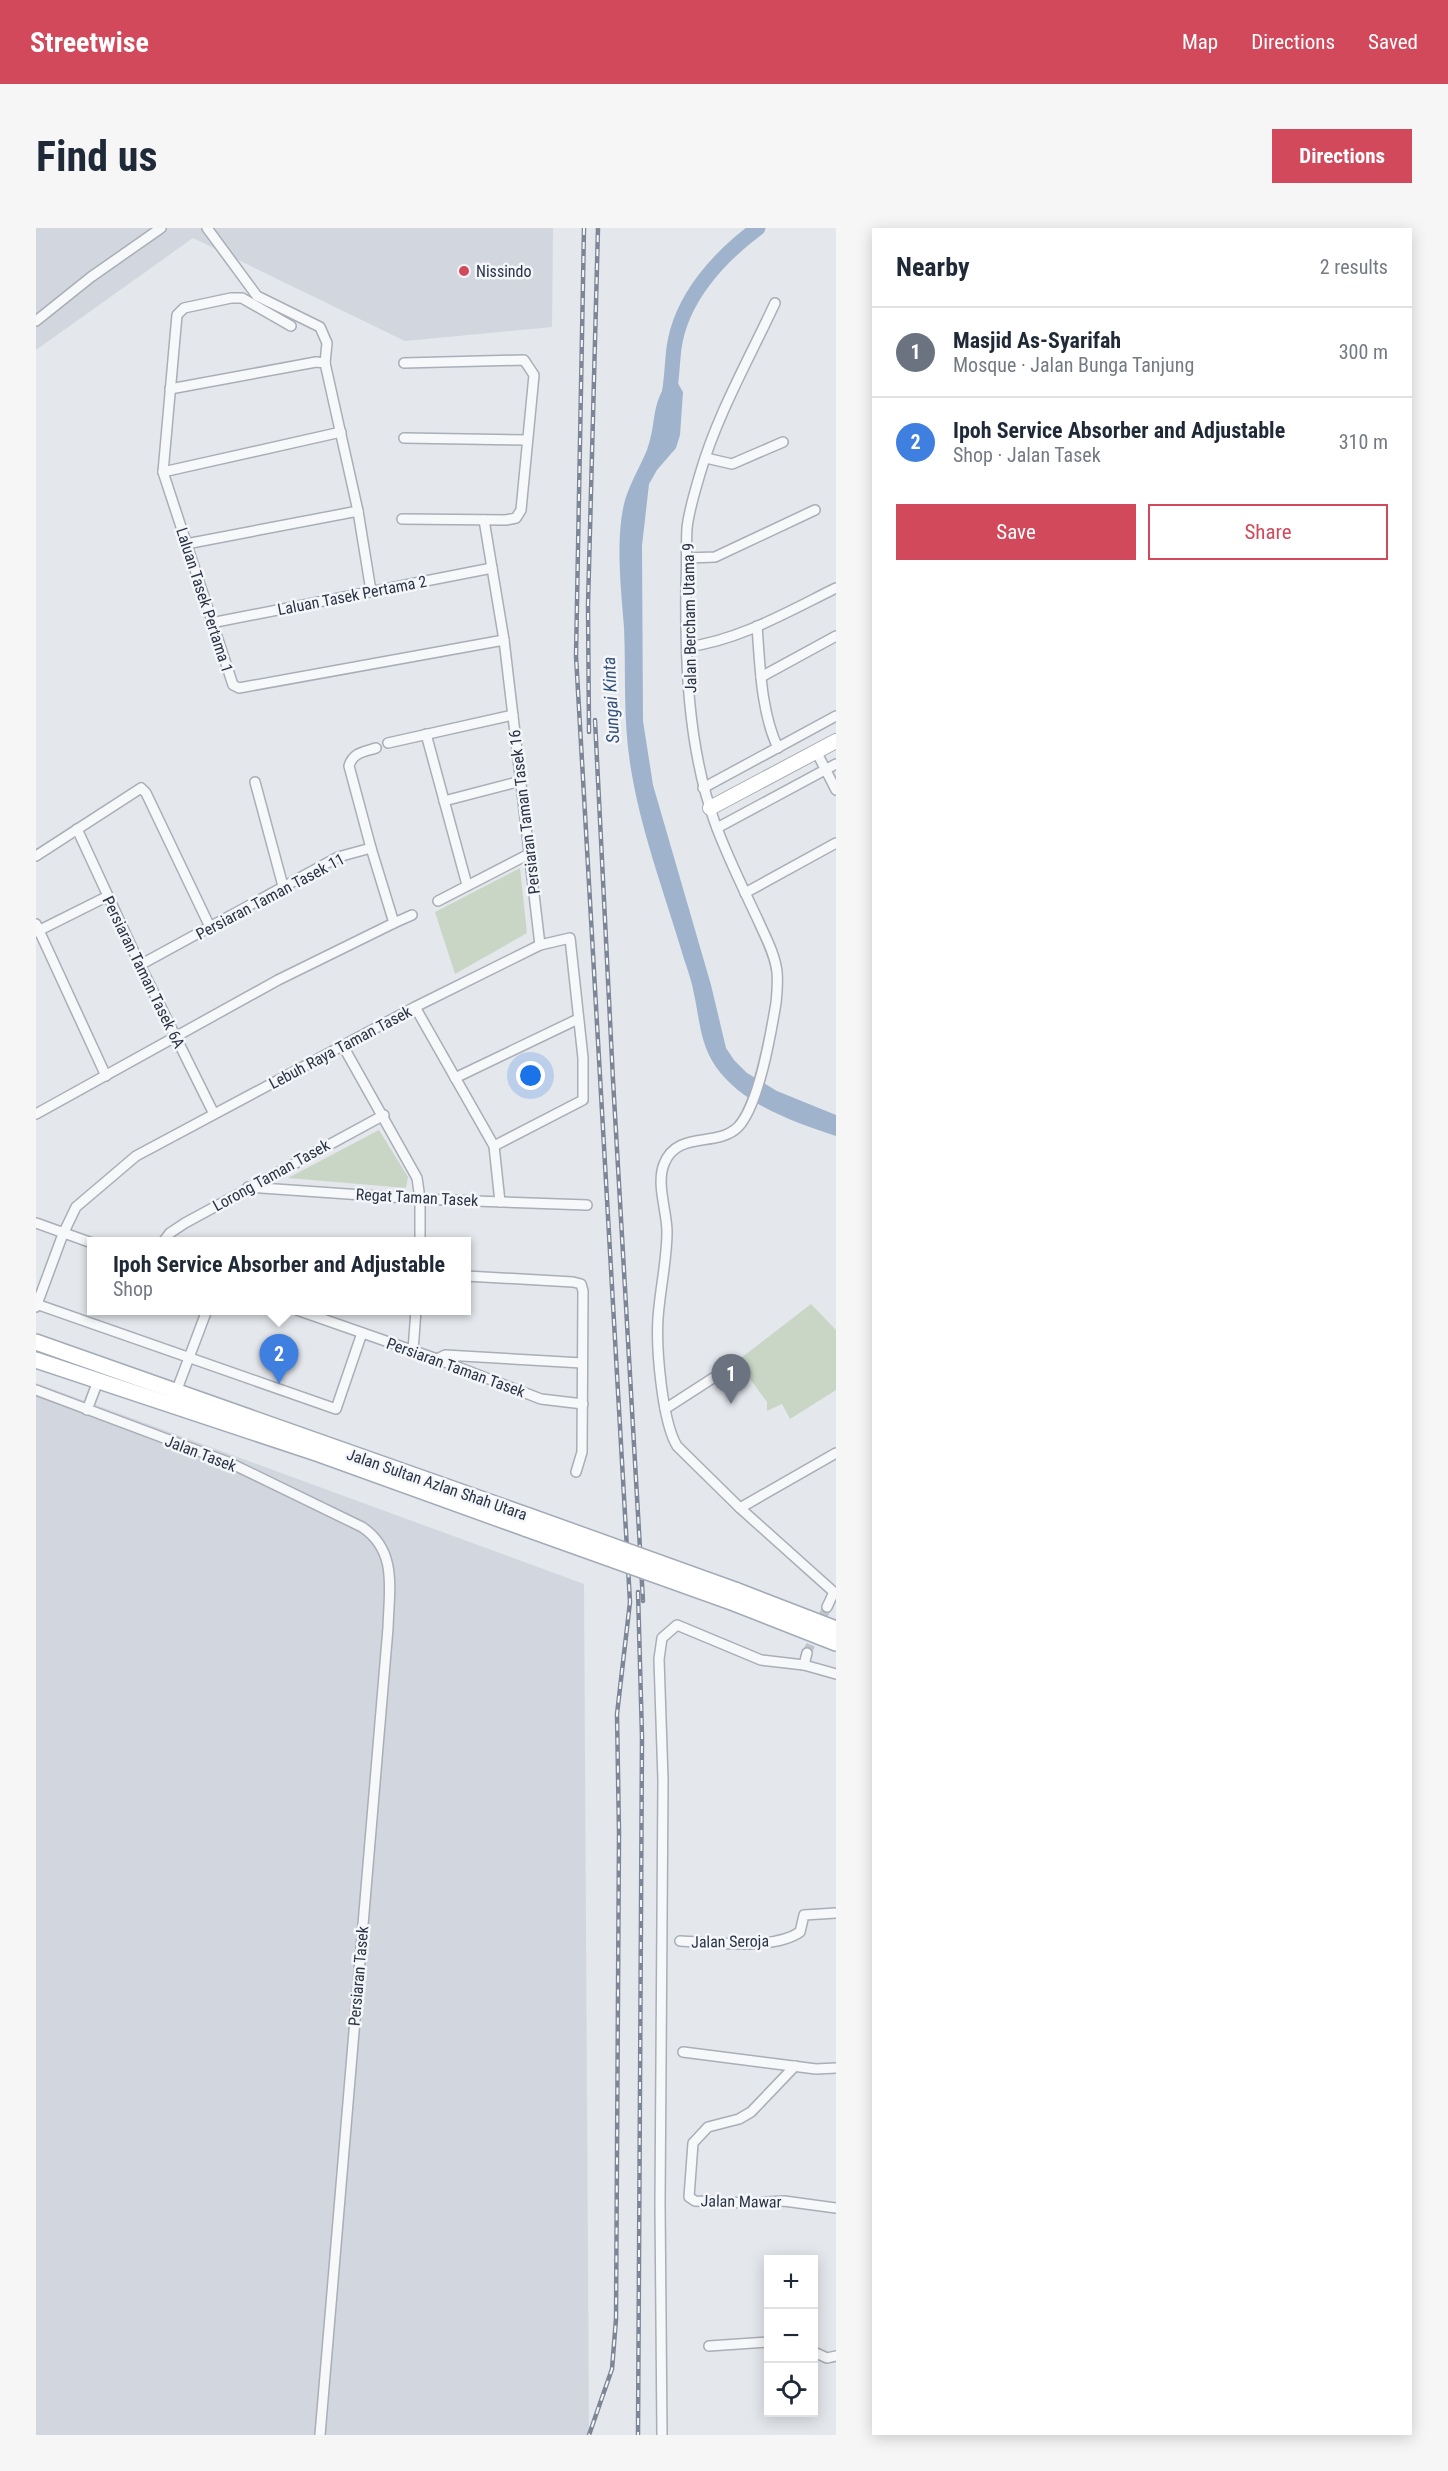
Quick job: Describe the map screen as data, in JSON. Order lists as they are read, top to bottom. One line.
{"streets":{"main road":["Jalan Sultan Azlan Shah Utara"],"street":["Laluan Tasek Pertama 2","Laluan Tasek Pertama 1","Jalan Bercham Utama 9","Persiaran Taman Tasek 16","Persiaran Taman Tasek 11","Persiaran Taman Tasek 6A","Lebuh Raya Taman Tasek","Lorong Taman Tasek","Regat Taman Tasek","Persiaran Taman Tasek","Jalan Tasek","Jalan Seroja","Persiaran Tasek","Jalan Mawar"]},"crossings":[["Laluan Tasek Pertama 2","Laluan Tasek Pertama 1"],["Laluan Tasek Pertama 2","Persiaran Taman Tasek 16"],["Laluan Tasek Pertama 1","Persiaran Taman Tasek 16"],["Persiaran Taman Tasek 16","Lebuh Raya Taman Tasek"],["Persiaran Taman Tasek 11","Persiaran Taman Tasek 6A"],["Persiaran Taman Tasek 6A","Lebuh Raya Taman Tasek"],["Lorong Taman Tasek","Regat Taman Tasek"],["Jalan Tasek","Persiaran Tasek"]],"water":["Sungai Kinta"],"places":["Nissindo"],"page":{"header":"Streetwise","nav":["Map","Directions","Saved"],"buttons":["Directions",["Save","Share"]],"title":"Find us","heading":["Nearby","2 results"],"list":[{"mark":"1","name":"Masjid As-Syarifah","note":"Mosque · Jalan Bunga Tanjung","value":"300 m"},{"mark":"2","name":"Ipoh Service Absorber and Adjustable","note":"Shop · Jalan Tasek","value":"310 m"}],"popup":["Ipoh Service Absorber and Adjustable","Shop"],"pins":["2","1"],"map_buttons":["+","−"]}}
